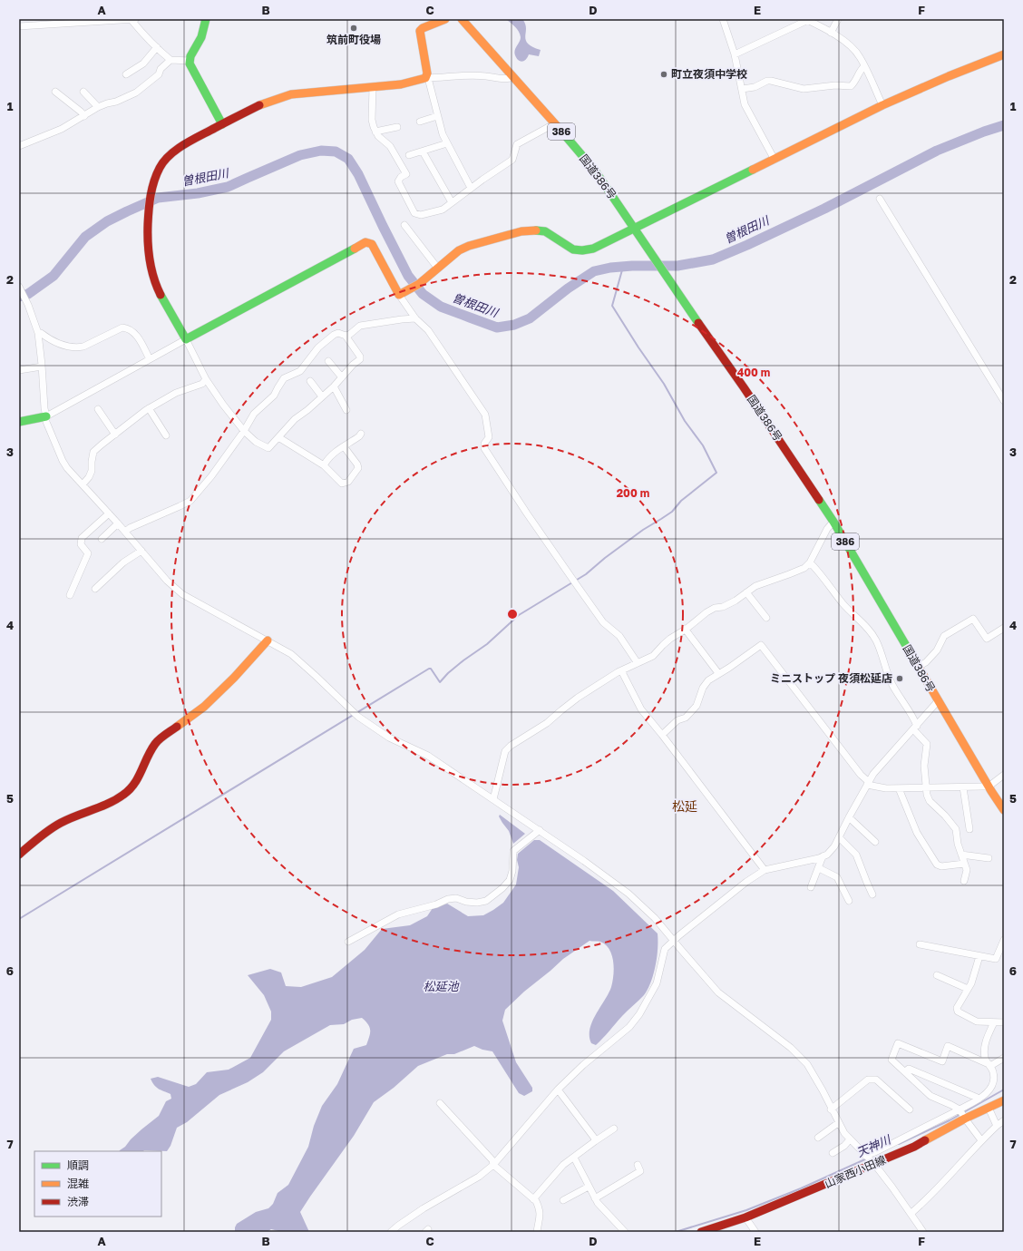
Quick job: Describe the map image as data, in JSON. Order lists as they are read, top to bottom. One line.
{"streets":{"main road":["386","国道386号","山家西小田線"]},"districts":["松延"],"water":["曽根田川","松延池","天神川"],"places":["筑前町役場","町立夜須中学校","ミニストップ 夜須松延店"],"legend":["順調","混雑","渋滞"],"grid":{"columns":["A","B","C","D","E","F"],"rows":["1","2","3","4","5","6","7"]},"rings":["400 m","200 m"]}
